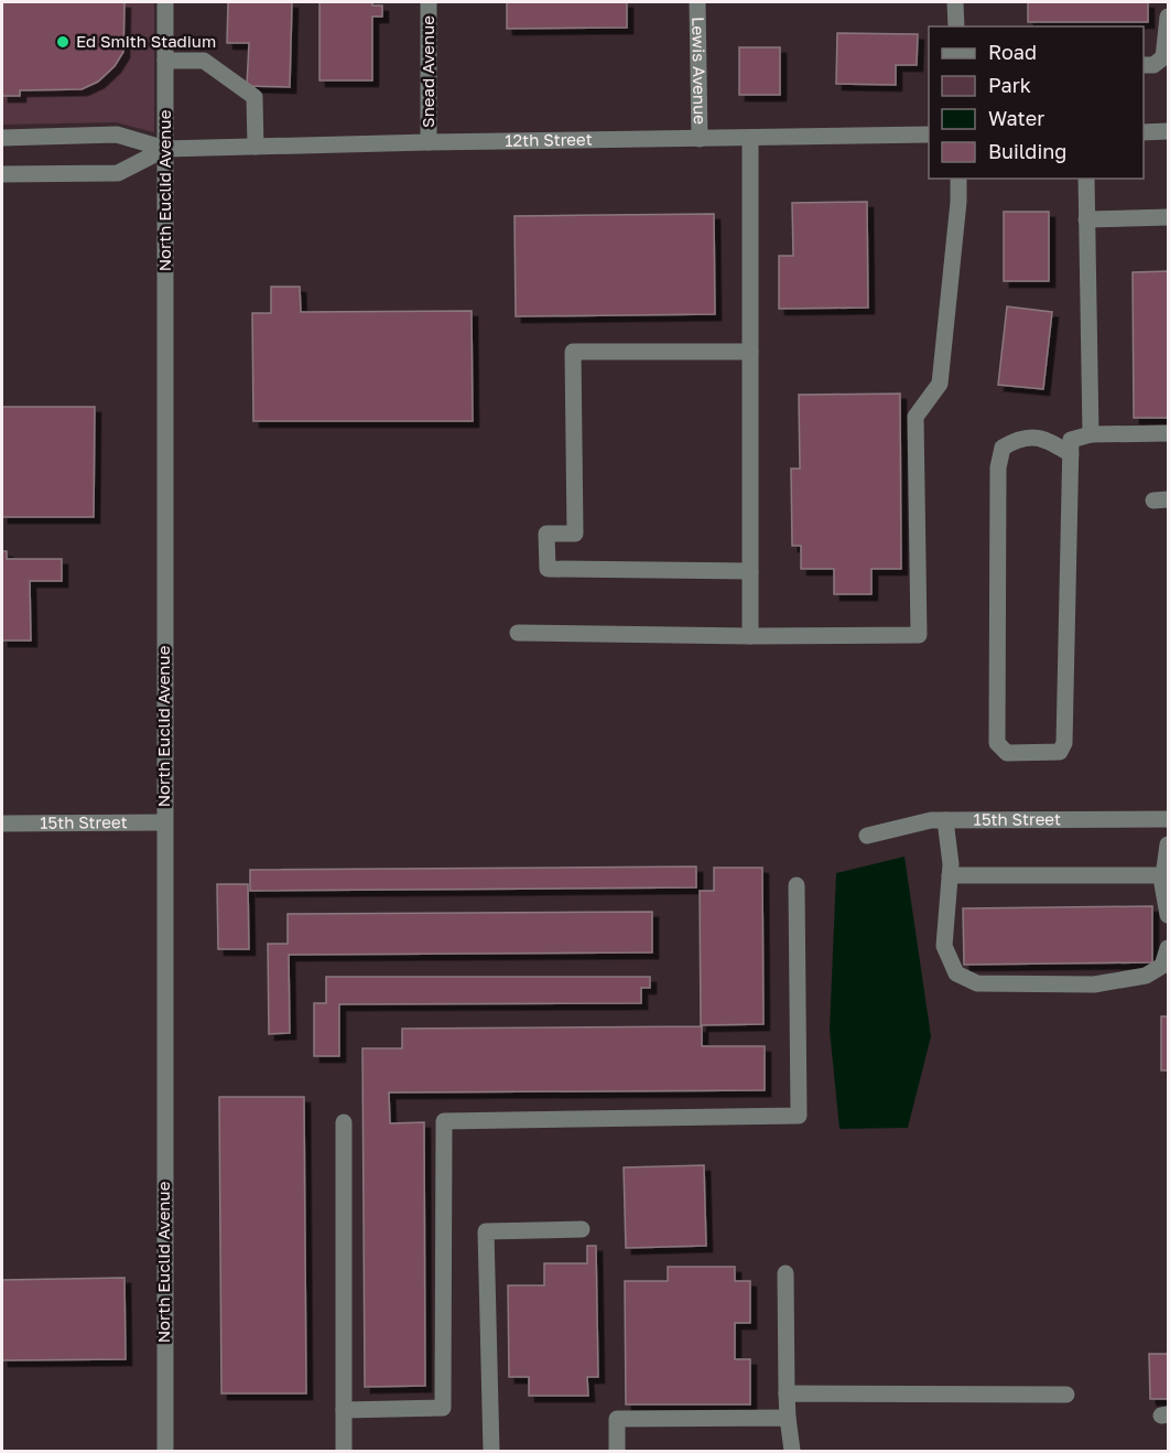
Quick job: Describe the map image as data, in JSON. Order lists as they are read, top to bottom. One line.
{"streets":{"street":["Lewis Avenue","Snead Avenue","12th Street","North Euclid Avenue","15th Street"]},"crossings":[["Lewis Avenue","12th Street"],["Snead Avenue","12th Street"],["12th Street","North Euclid Avenue"],["North Euclid Avenue","15th Street"]],"places":["Ed Smith Stadium"],"legend":["Road","Park","Water","Building"]}
